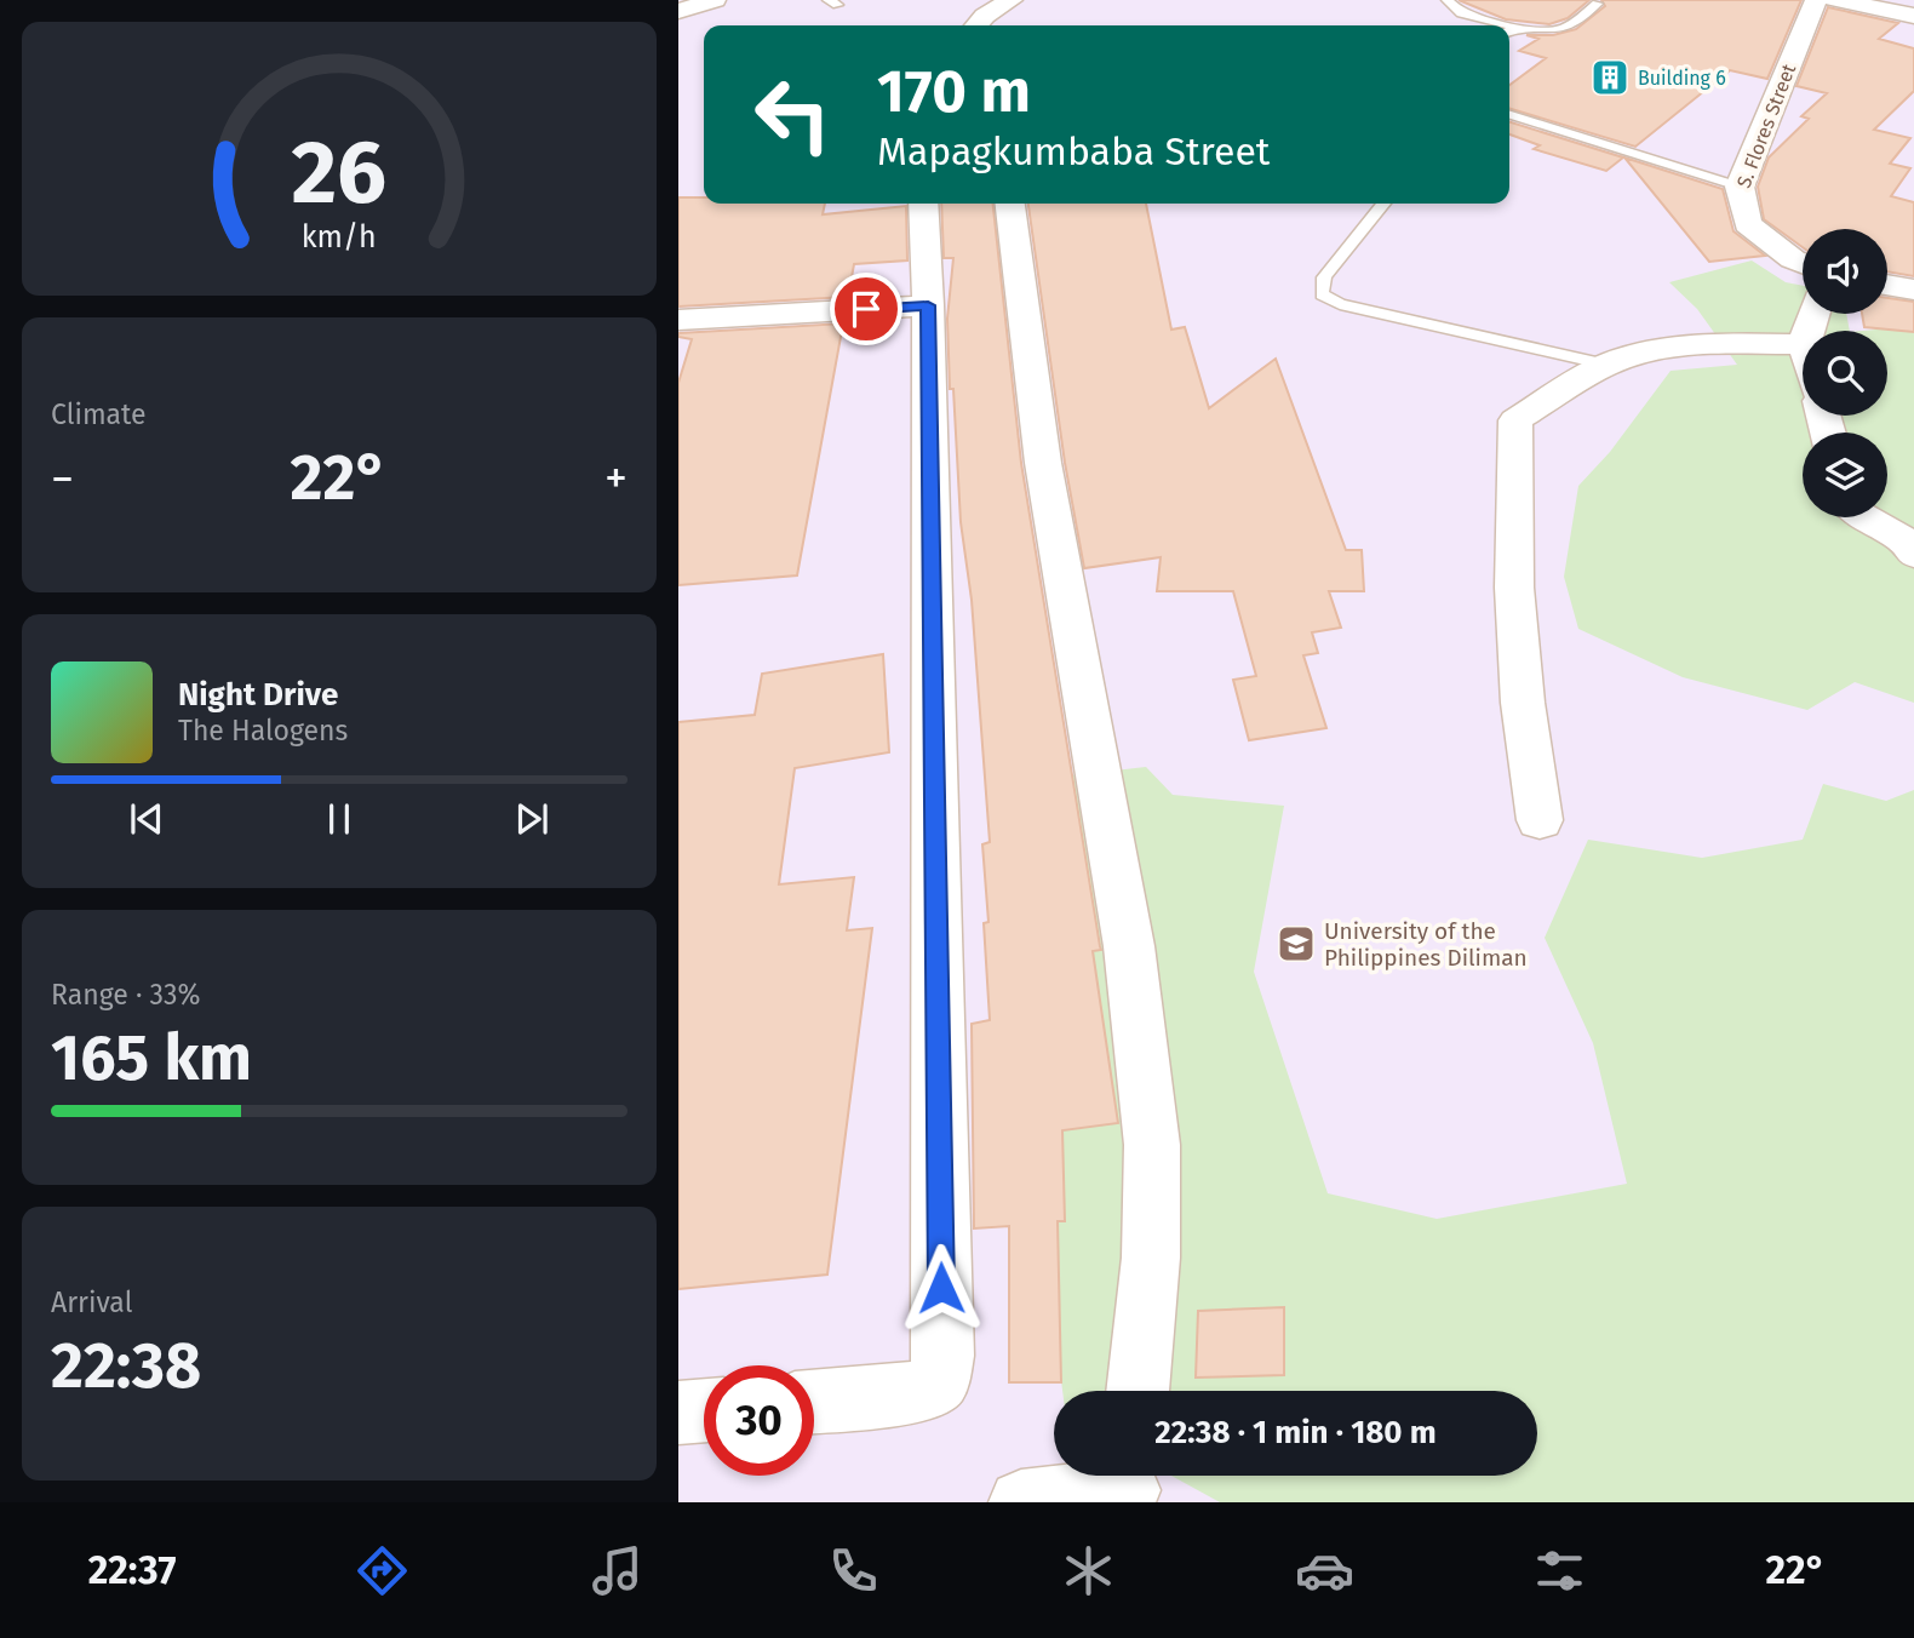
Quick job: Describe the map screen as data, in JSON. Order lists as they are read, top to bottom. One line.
{"streets":{"street":["S. Flores Street"]},"places":{"building":["Building 6"],"school or university":["University of the Philippines Diliman"]},"page":{"turn":["170 m","Mapagkumbaba Street"],"tile":["Climate",["Range · 33%","165 km"],["Arrival","22:38"]],"heat":["−","22°","+"],"song":["Night Drive","The Halogens"],"limit":"30","trip":"22:38 · 1 min · 180 m","tabs":["22:37","22°"],"gauge":["26","km/h"]}}
